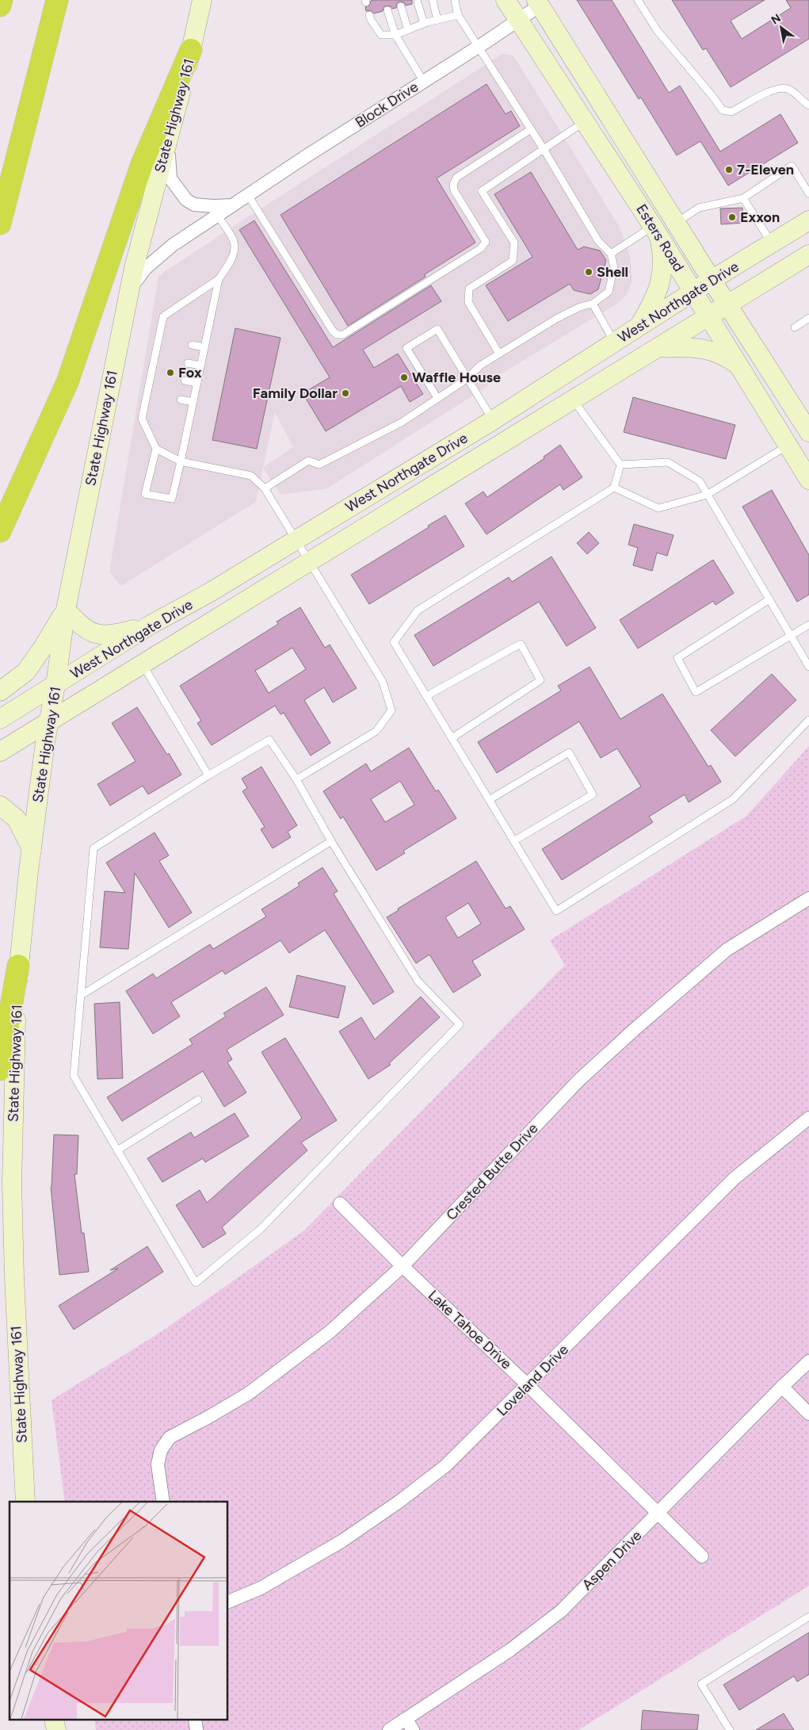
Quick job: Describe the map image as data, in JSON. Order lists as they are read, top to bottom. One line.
{"streets":{"main road":["State Highway 161","Esters Road","West Northgate Drive"],"street":["Block Drive","Crested Butte Drive","Lake Tahoe Drive","Loveland Drive","Aspen Drive"]},"crossings":[["Block Drive","State Highway 161"],["Block Drive","Esters Road"],["State Highway 161","West Northgate Drive"],["Esters Road","West Northgate Drive"],["Crested Butte Drive","Lake Tahoe Drive"],["Lake Tahoe Drive","Loveland Drive"],["Lake Tahoe Drive","Aspen Drive"]],"places":["7-Eleven","Exxon","Shell","Fox","Waffle House","Family Dollar"],"north":"top left"}
